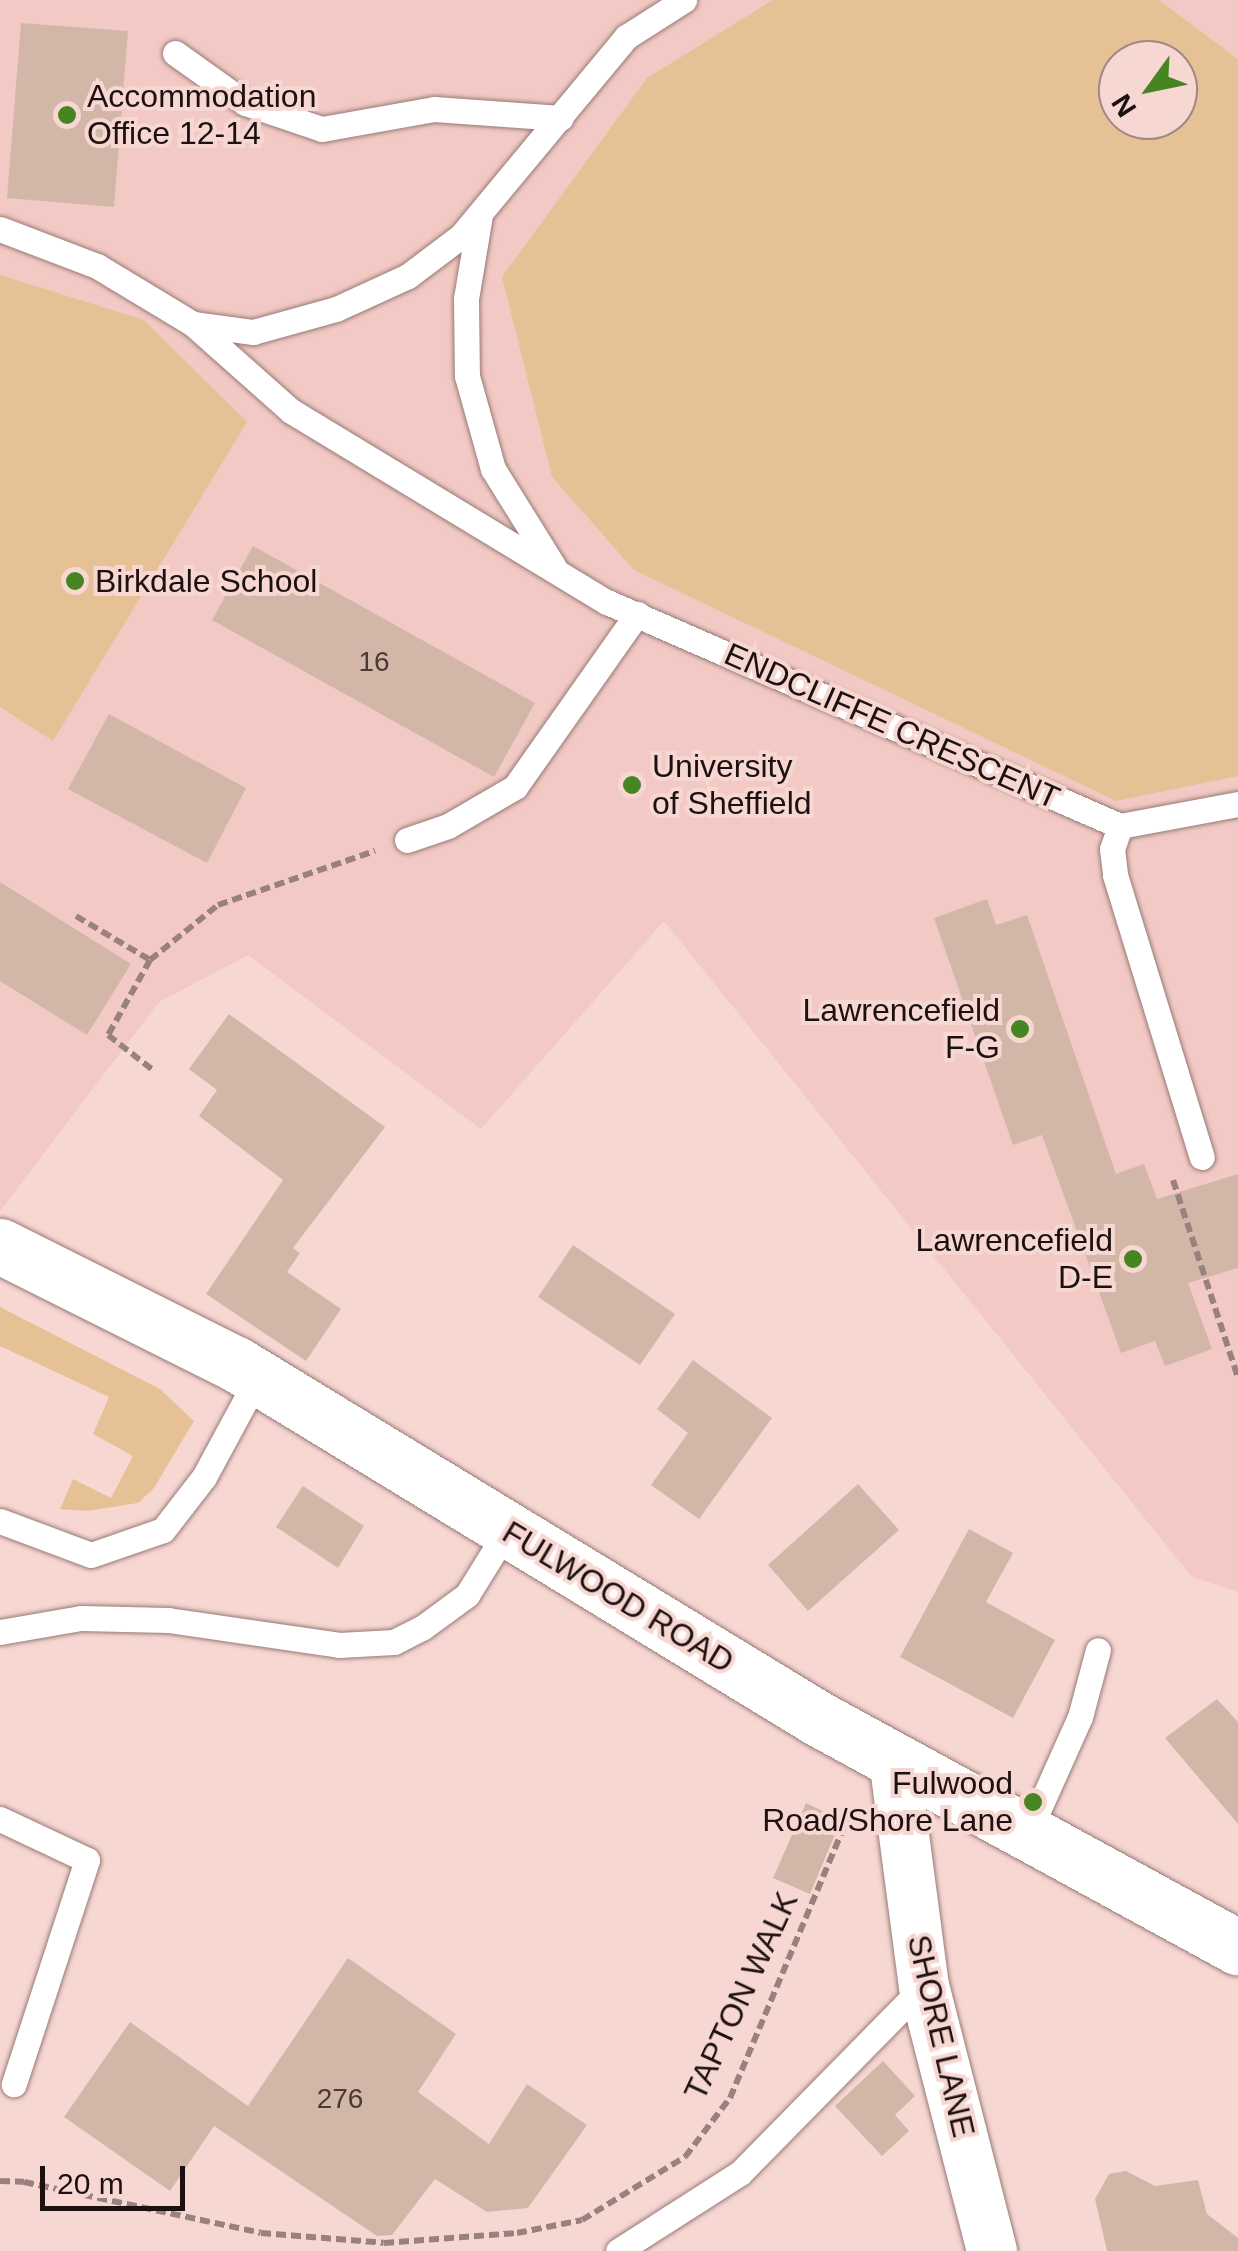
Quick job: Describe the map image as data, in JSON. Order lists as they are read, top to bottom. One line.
{"streets":{"street":["FULWOOD ROAD","SHORE LANE"],"lane":["ENDCLIFFE CRESCENT"],"path":["TAPTON WALK"]},"crossings":[["FULWOOD ROAD","TAPTON WALK"],["FULWOOD ROAD","SHORE LANE"],["TAPTON WALK","SHORE LANE"]],"places":["Accommodation Office 12-14","Birkdale School","University of Sheffield","Lawrencefield F-G","Lawrencefield D-E","Fulwood Road/Shore Lane"],"house_numbers":["16","276"],"scale_bar":"20 m","north":"bottom left"}
